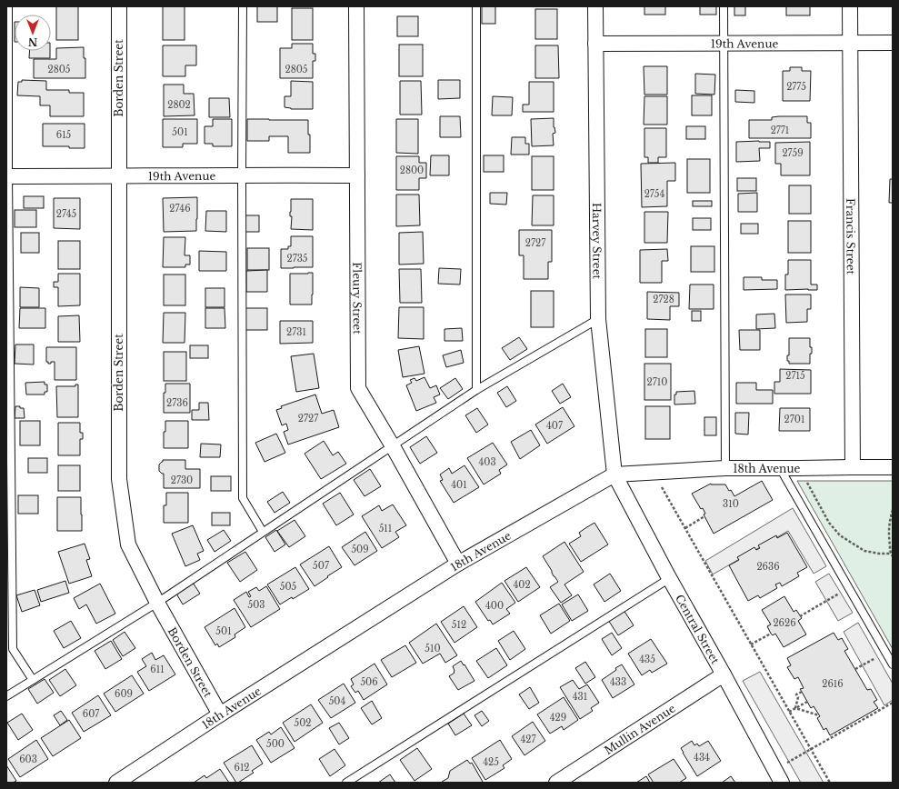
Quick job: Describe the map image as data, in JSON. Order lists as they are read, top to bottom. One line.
{"streets":{"street":["19th Avenue","Borden Street","Francis Street","Harvey Street","Fleury Street","18th Avenue","Central Street","Mullin Avenue"]},"crossings":[["19th Avenue","Borden Street"],["19th Avenue","Francis Street"],["19th Avenue","Harvey Street"],["19th Avenue","Fleury Street"],["Borden Street","18th Avenue"],["Francis Street","18th Avenue"],["Harvey Street","18th Avenue"],["Harvey Street","Central Street"],["Fleury Street","18th Avenue"],["18th Avenue","Central Street"],["Central Street","Mullin Avenue"]],"house_numbers":["2805","2805","2775","2802","2771","501","615","2759","2800","2754","2746","2745","2727","2735","2728","2731","2715","2710","2736","2727","2701","407","403","2730","401","310","511","509","507","2636","402","505","503","400","2626","512","501","510","435","611","506","433","2616","609","431","504","607","429","502","427","500","434","603","425","612"],"north":"bottom"}
